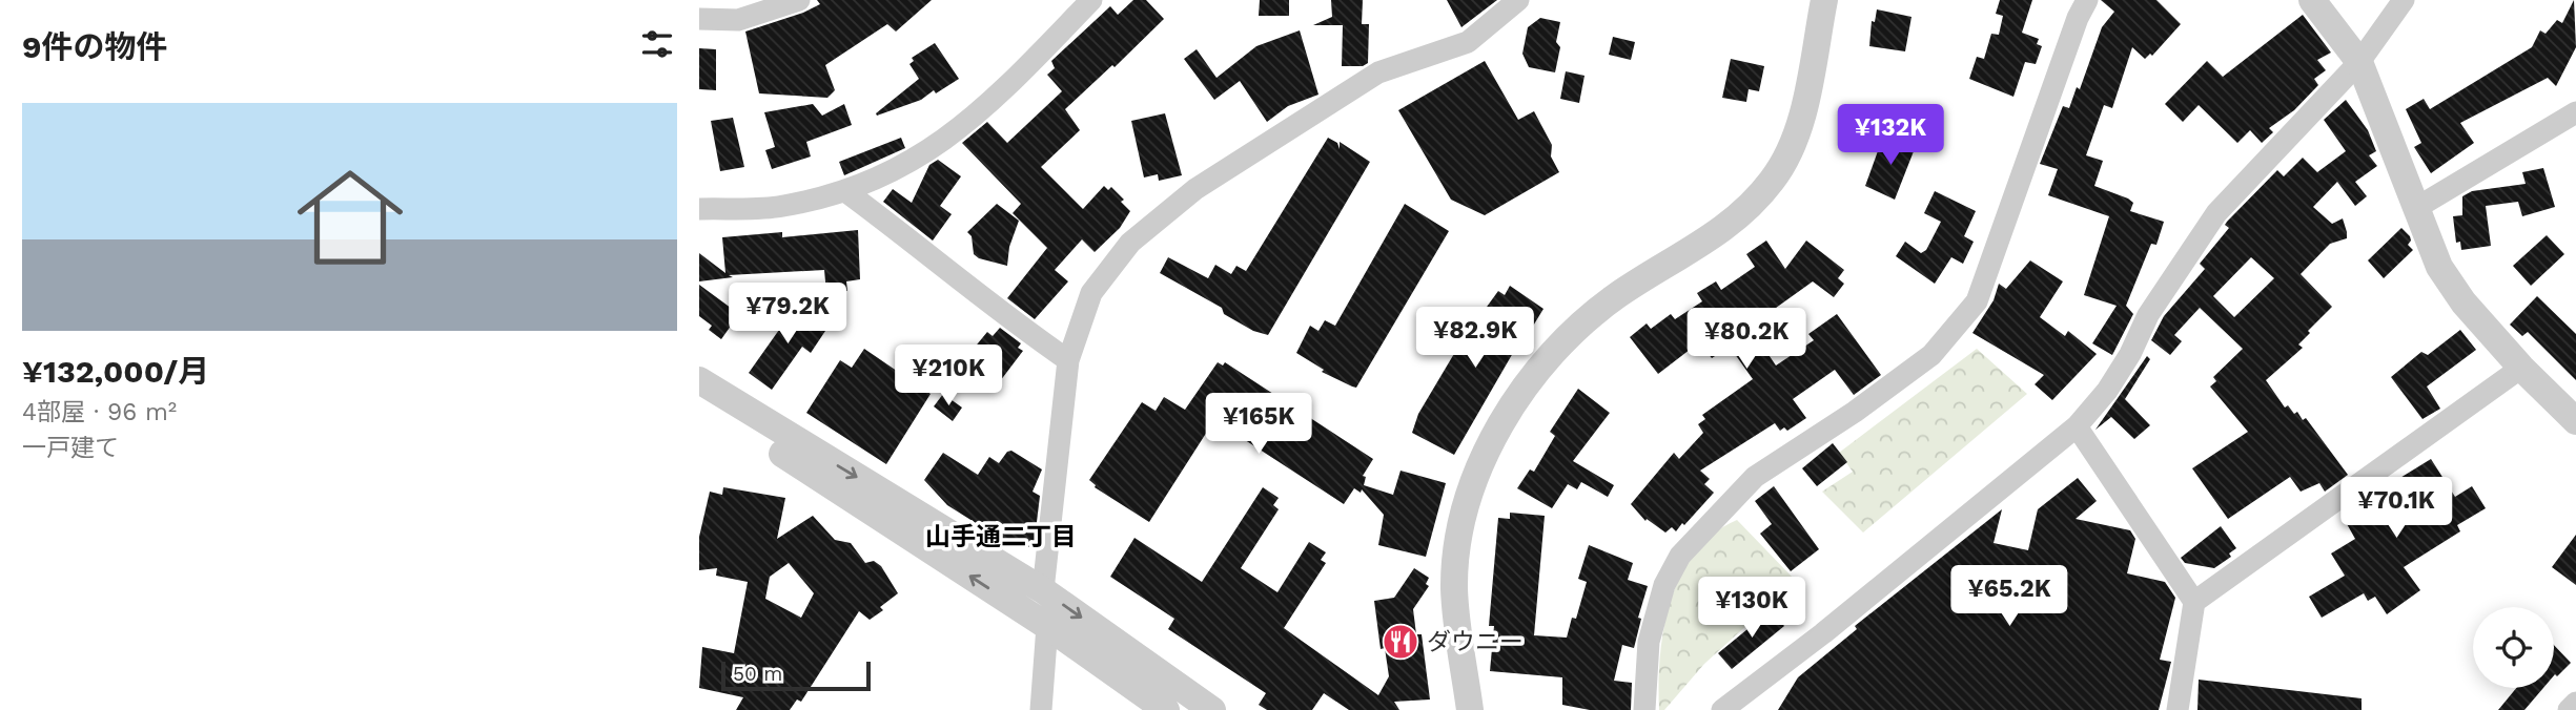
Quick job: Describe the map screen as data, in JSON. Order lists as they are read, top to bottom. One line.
{"districts":["山手通二丁目"],"places":{"restaurant":["ダウニー"]},"scale_bar":"50 m","page":{"heading":"9件の物件","list":[{"name":"¥132,000/月","note":"4部屋 · 96 m² · 一戸建て"}],"price":["¥132K","¥79.2K","¥82.9K","¥80.2K","¥210K","¥165K","¥70.1K","¥65.2K","¥130K"],"scale":"50 m"}}
